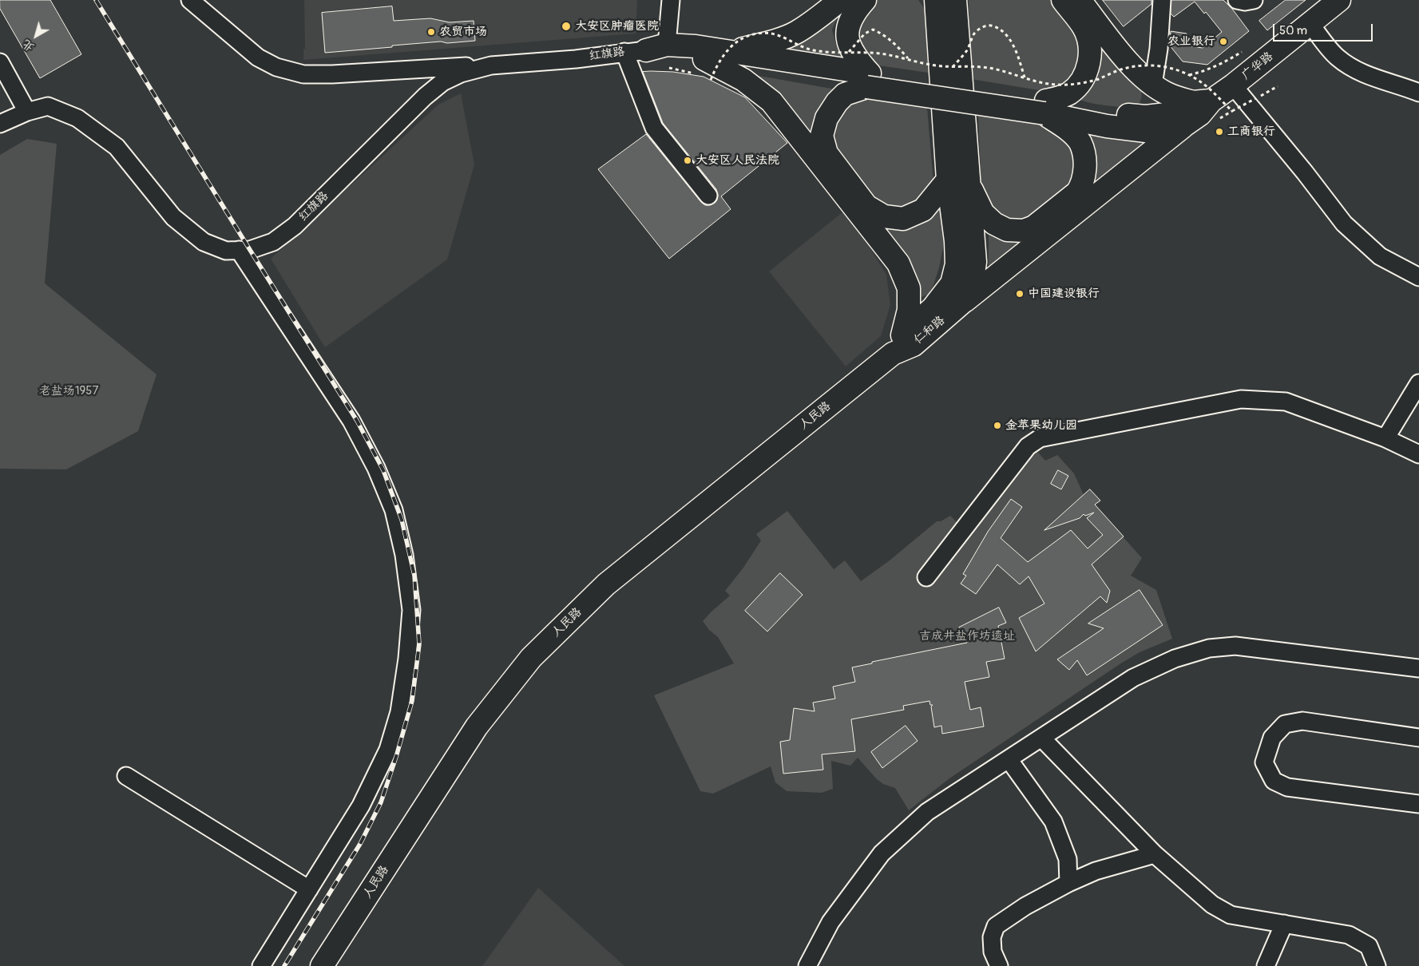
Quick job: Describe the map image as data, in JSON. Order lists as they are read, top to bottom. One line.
{"streets":{"main road":["广华路","仁和路","人民路"],"street":["红旗路"]},"crossings":[["仁和路","人民路"]],"parks":["老盐场1957","吉成井盐作坊遗址"],"places":["大安区肿瘤医院","农贸市场","农业银行","工商银行","大安区人民法院","中国建设银行","金苹果幼儿园"],"scale_bar":"50 m","north":"bottom left"}
